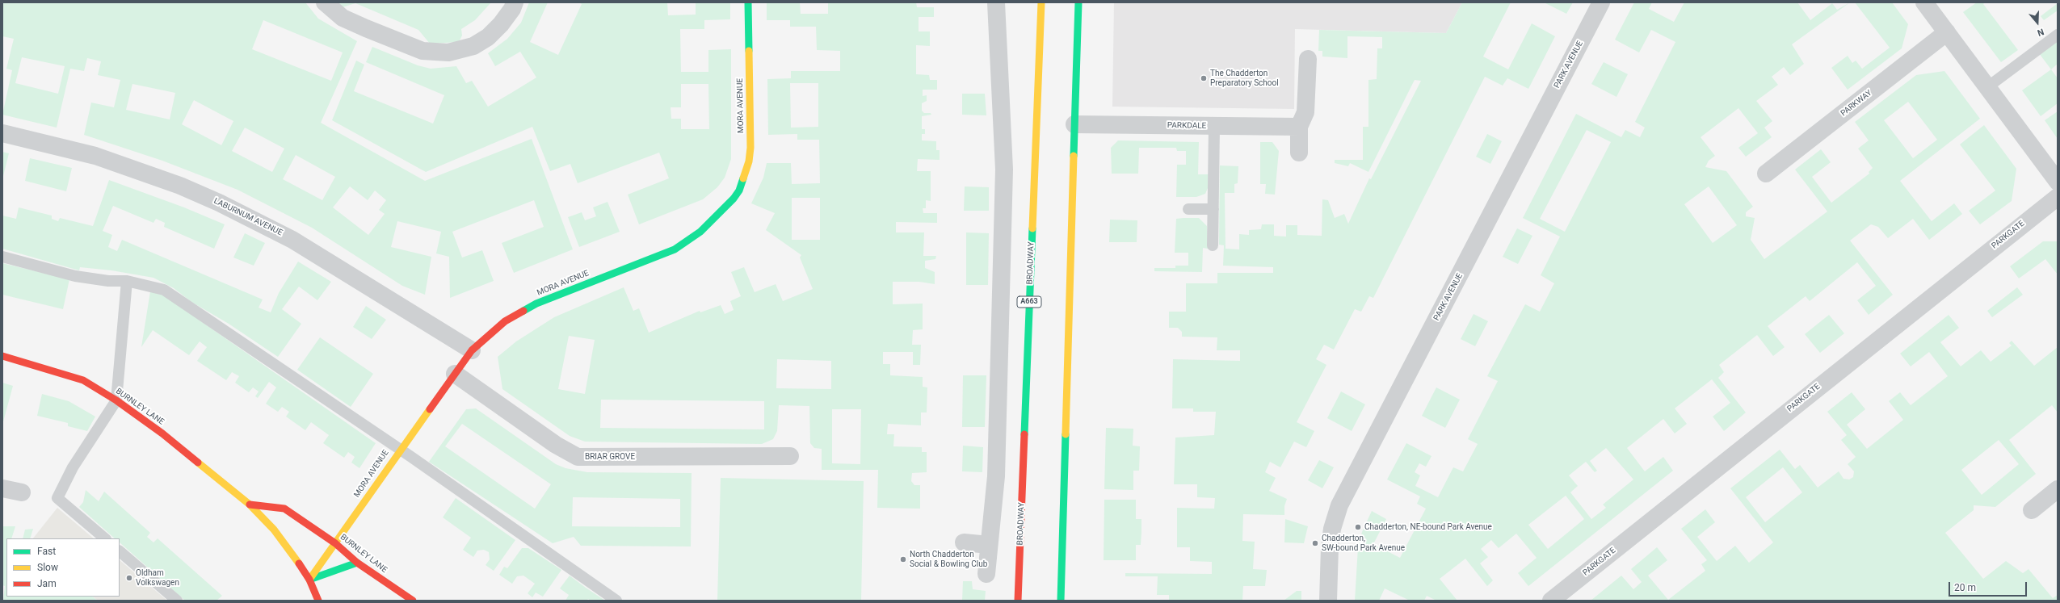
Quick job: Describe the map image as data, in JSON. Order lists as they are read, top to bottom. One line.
{"streets":{"main road":["MORA AVENUE","BROADWAY","A663","BURNLEY LANE"],"street":["PARK AVENUE","PARKWAY","PARKDALE","LABURNUM AVENUE","PARKGATE","BRIAR GROVE"]},"crossings":[["MORA AVENUE","LABURNUM AVENUE"],["MORA AVENUE","BURNLEY LANE"],["MORA AVENUE","BRIAR GROVE"]],"places":["The Chadderton Preparatory School","Chadderton, NE-bound Park Avenue","Chadderton, SW-bound Park Avenue","North Chadderton Social & Bowling Club","Oldham Volkswagen"],"legend":["Fast","Slow","Jam"],"scale_bar":"20 m","north":"bottom"}
